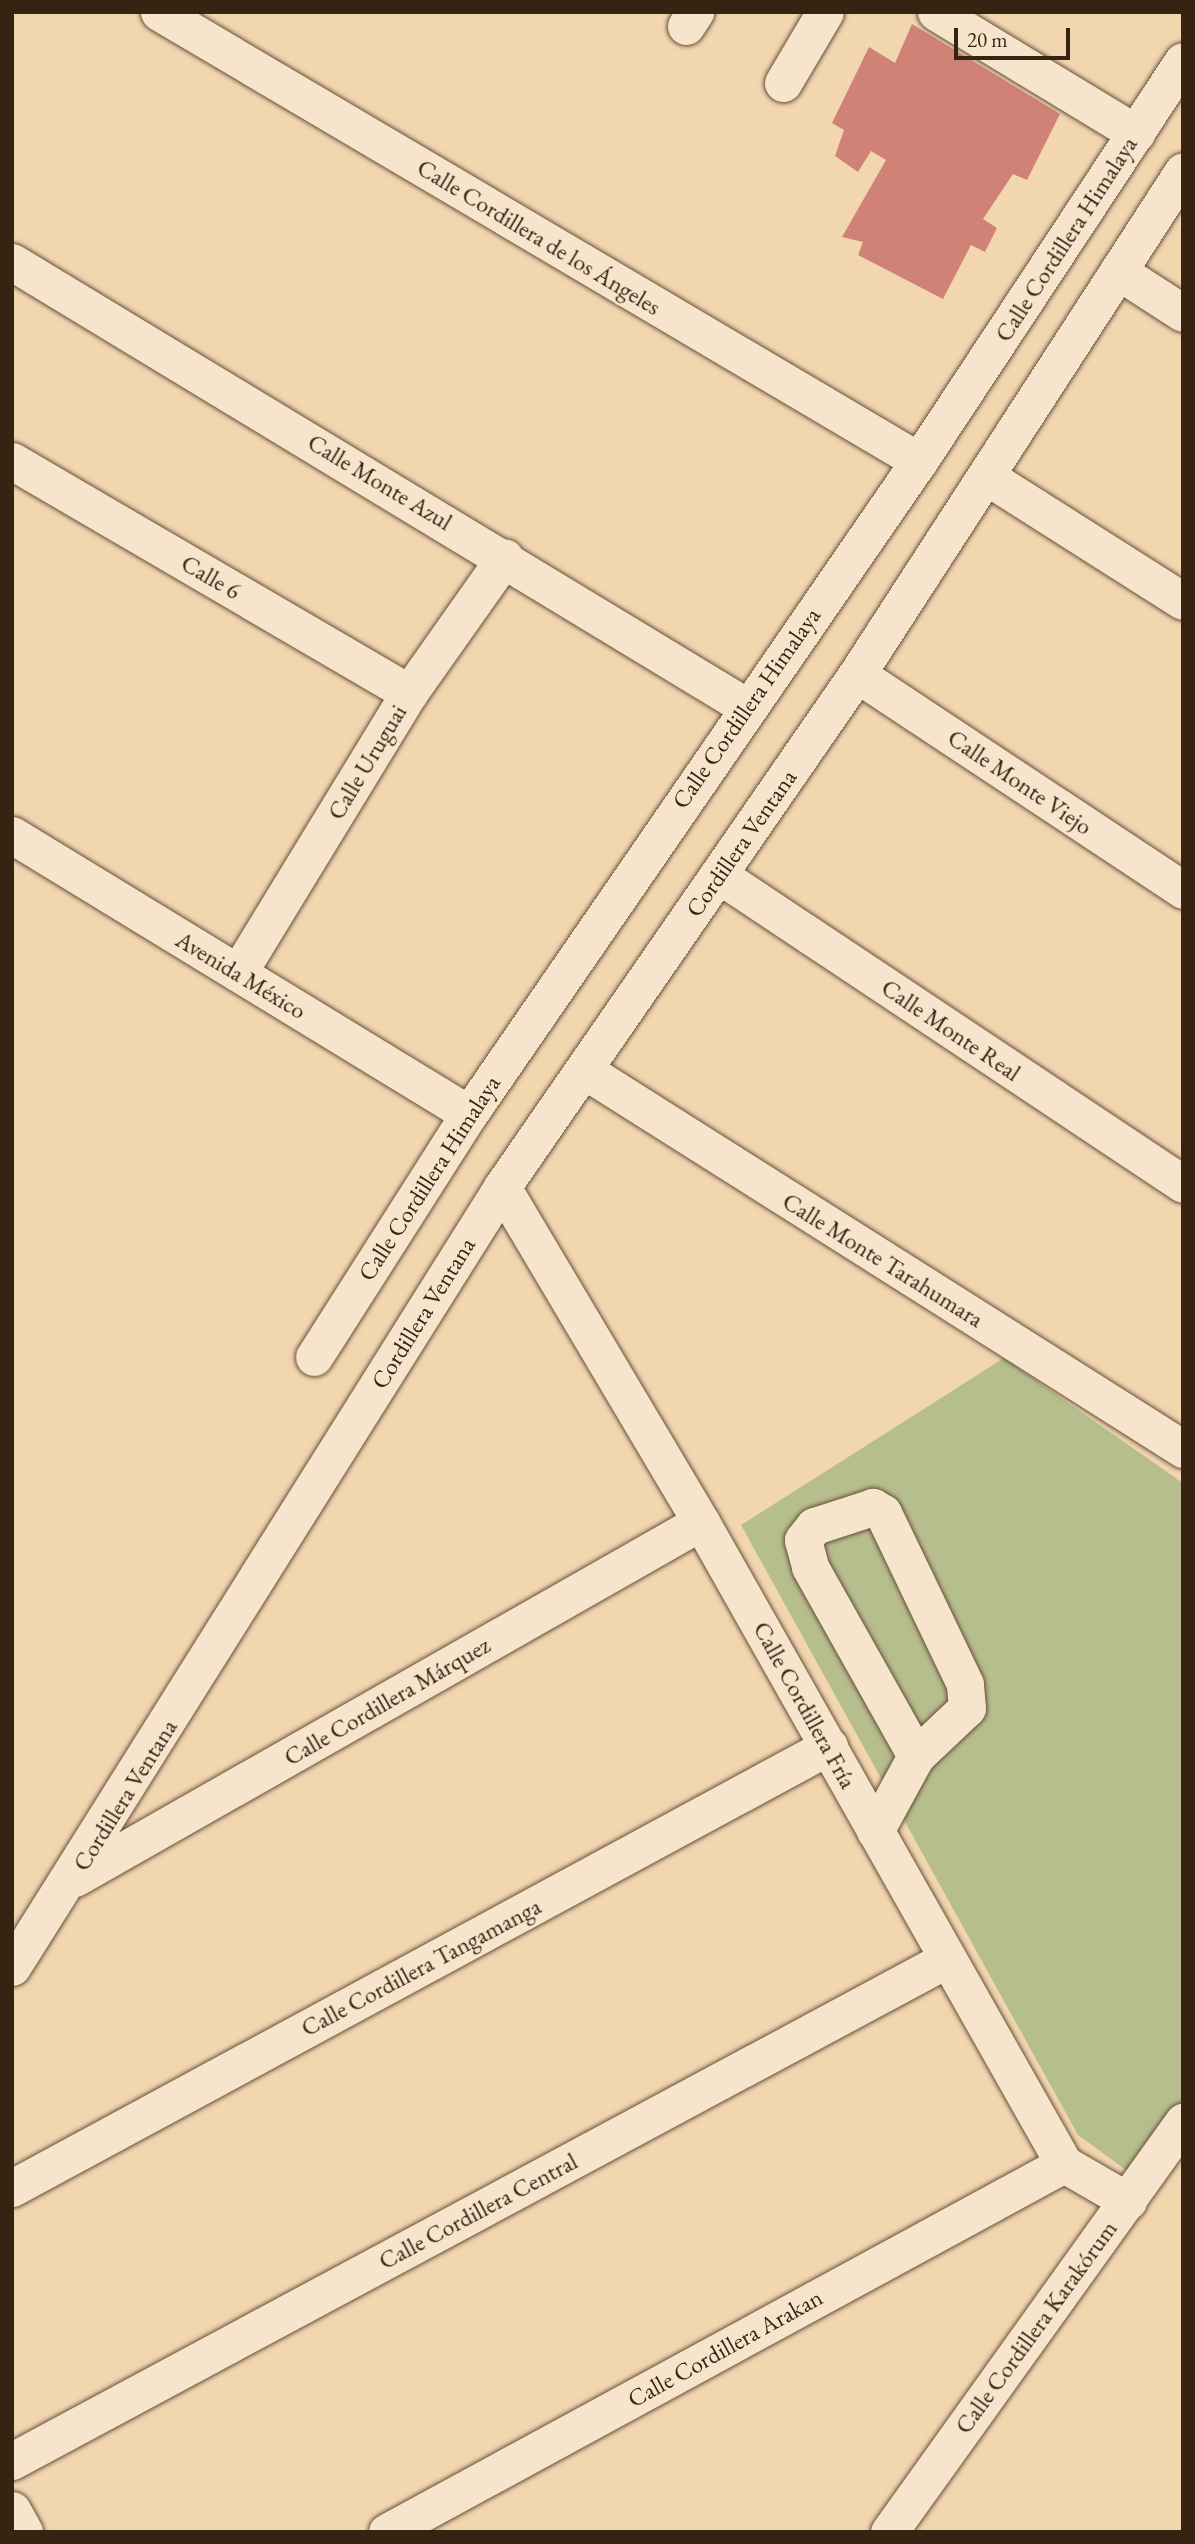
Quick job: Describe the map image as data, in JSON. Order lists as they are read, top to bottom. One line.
{"streets":{"street":["Calle Cordillera de los Ángeles","Calle Cordillera Himalaya","Calle Monte Azul","Calle 6","Calle Uruguai","Calle Monte Viejo","Cordillera Ventana","Avenida México","Calle Monte Real","Calle Monte Tarahumara","Calle Cordillera Márquez","Calle Cordillera Fría","Calle Cordillera Tangamanga","Calle Cordillera Central","Calle Cordillera Karakórum","Calle Cordillera Arakan"]},"crossings":[["Calle Cordillera de los Ángeles","Calle Cordillera Himalaya"],["Calle Cordillera Himalaya","Calle Monte Azul"],["Calle Cordillera Himalaya","Avenida México"],["Calle Monte Azul","Calle Uruguai"],["Calle 6","Calle Uruguai"],["Calle Uruguai","Avenida México"],["Calle Monte Viejo","Cordillera Ventana"],["Cordillera Ventana","Calle Monte Real"],["Cordillera Ventana","Calle Monte Tarahumara"],["Cordillera Ventana","Calle Cordillera Márquez"],["Cordillera Ventana","Calle Cordillera Fría"],["Calle Cordillera Márquez","Calle Cordillera Fría"],["Calle Cordillera Fría","Calle Cordillera Tangamanga"],["Calle Cordillera Fría","Calle Cordillera Central"],["Calle Cordillera Fría","Calle Cordillera Karakórum"],["Calle Cordillera Fría","Calle Cordillera Arakan"]],"scale_bar":"20 m"}
